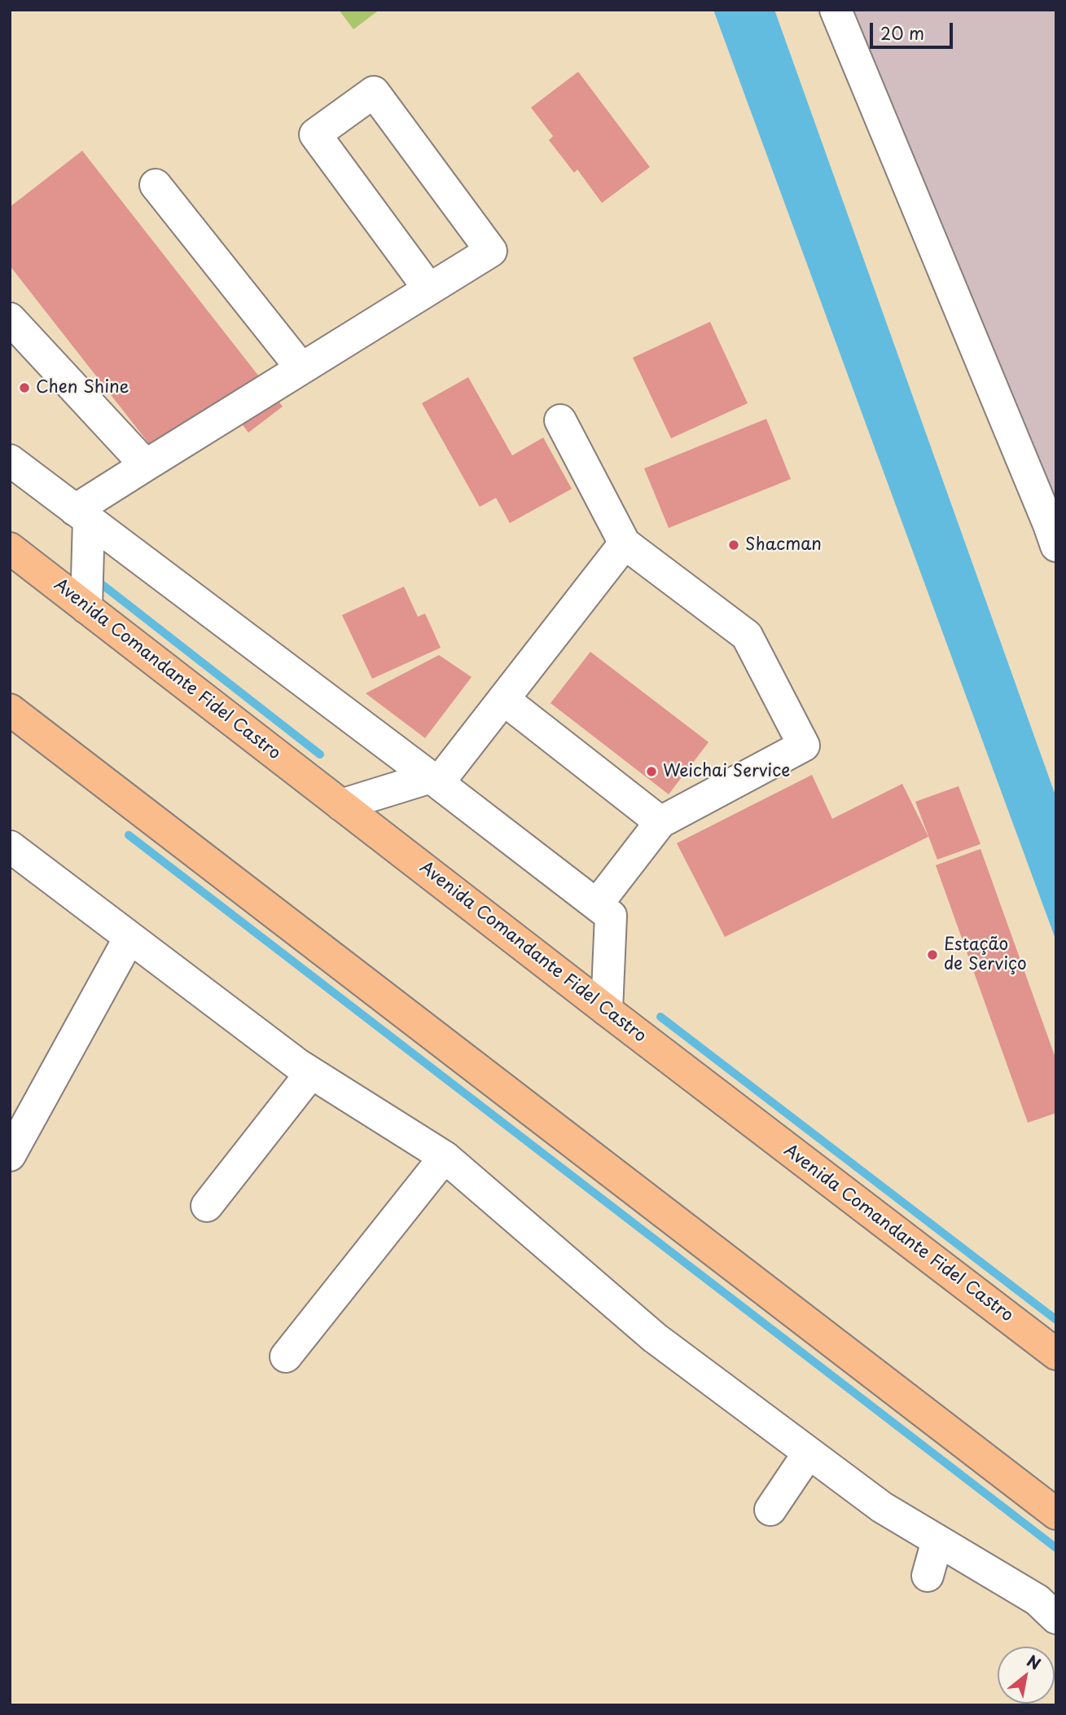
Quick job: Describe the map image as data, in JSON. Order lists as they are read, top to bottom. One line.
{"streets":{"highway":["Avenida Comandante Fidel Castro"]},"places":["Chen Shine","Shacman","Weichai Service","Estação de Serviço"],"scale_bar":"20 m","north":"top right"}
